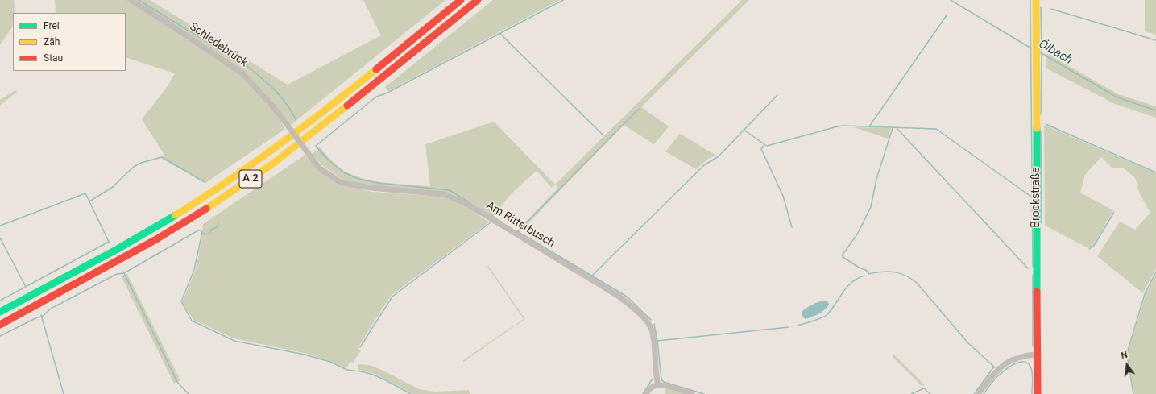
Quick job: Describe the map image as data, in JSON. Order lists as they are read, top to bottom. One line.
{"streets":{"main road":["A 2","Brockstraße"],"street":["Schledebrück","Am Ritterbusch"]},"crossings":[["Schledebrück","Am Ritterbusch"]],"water":["Ölbach"],"legend":["Frei","Zäh","Stau"],"north":"top"}
